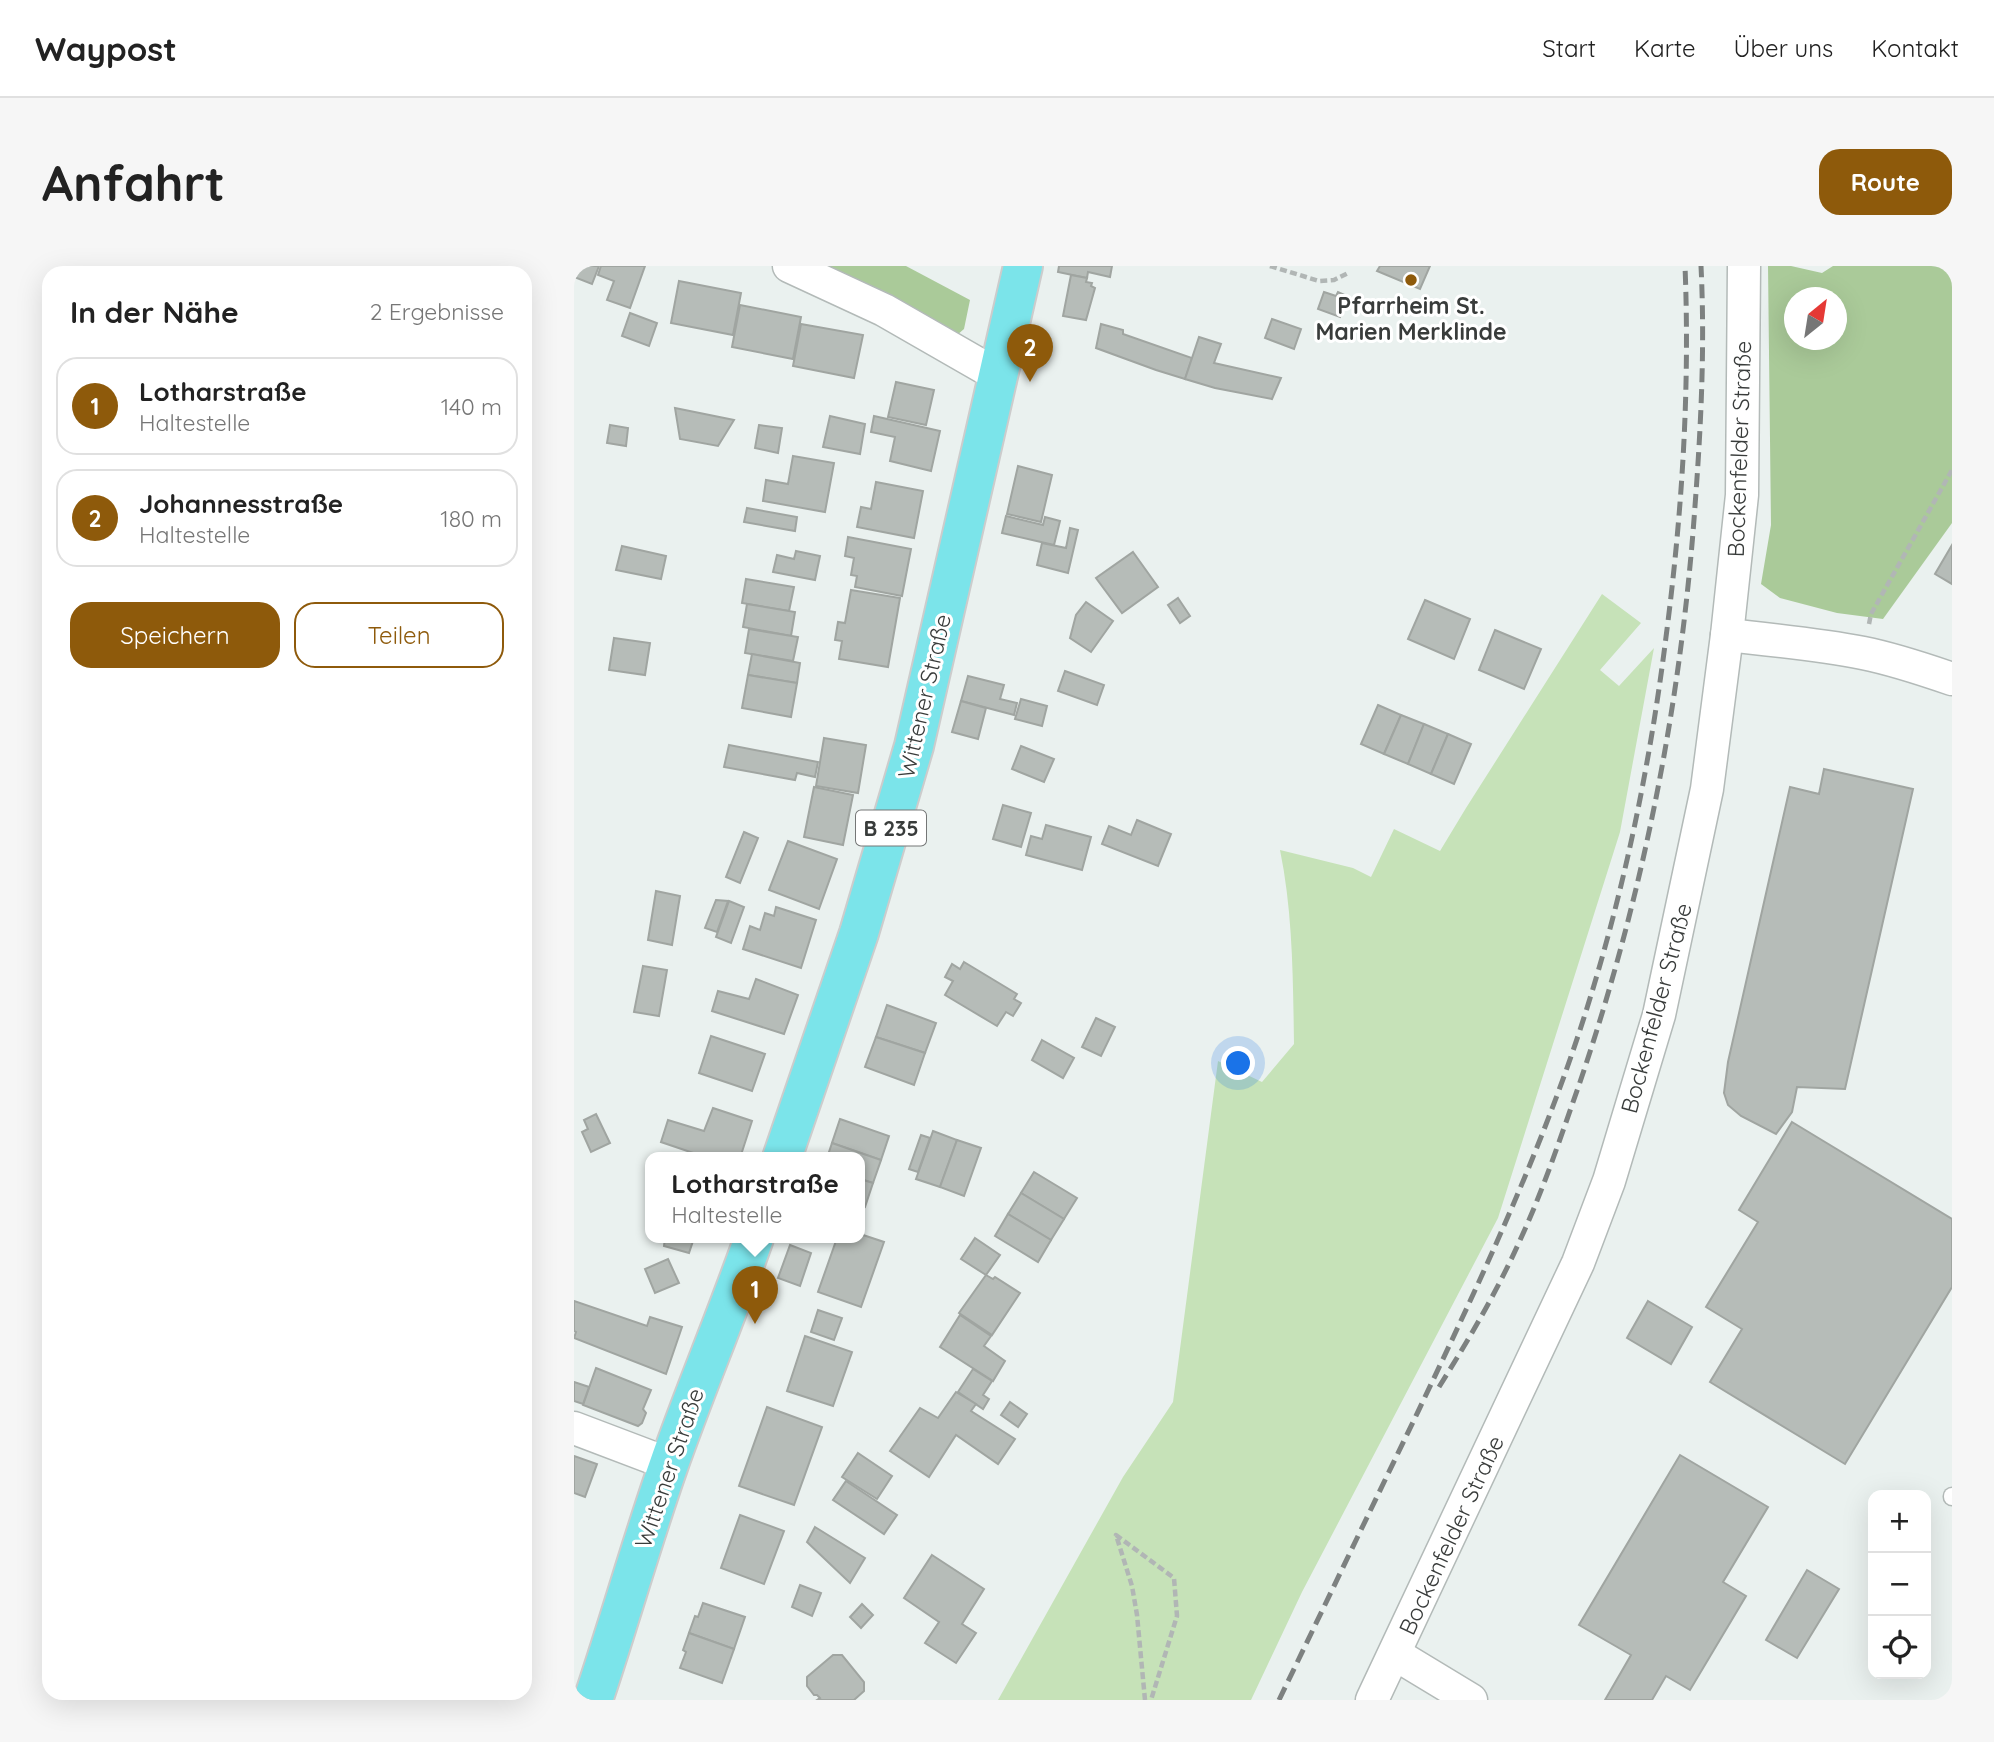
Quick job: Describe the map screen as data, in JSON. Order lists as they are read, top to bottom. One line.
{"streets":{"main road":["Wittener Straße","B 235"],"street":["Bockenfelder Straße"]},"places":["Pfarrheim St. Marien Merklinde"],"north":"top right","page":{"header":"Waypost","nav":["Start","Karte","Über uns","Kontakt"],"buttons":["Route",["Speichern","Teilen"]],"title":"Anfahrt","heading":["In der Nähe","2 Ergebnisse"],"pins":["2","1"],"list":[{"mark":"1","name":"Lotharstraße","note":"Haltestelle","value":"140 m"},{"mark":"2","name":"Johannesstraße","note":"Haltestelle","value":"180 m"}],"popup":["Lotharstraße","Haltestelle"],"map_buttons":["+","−"]}}
